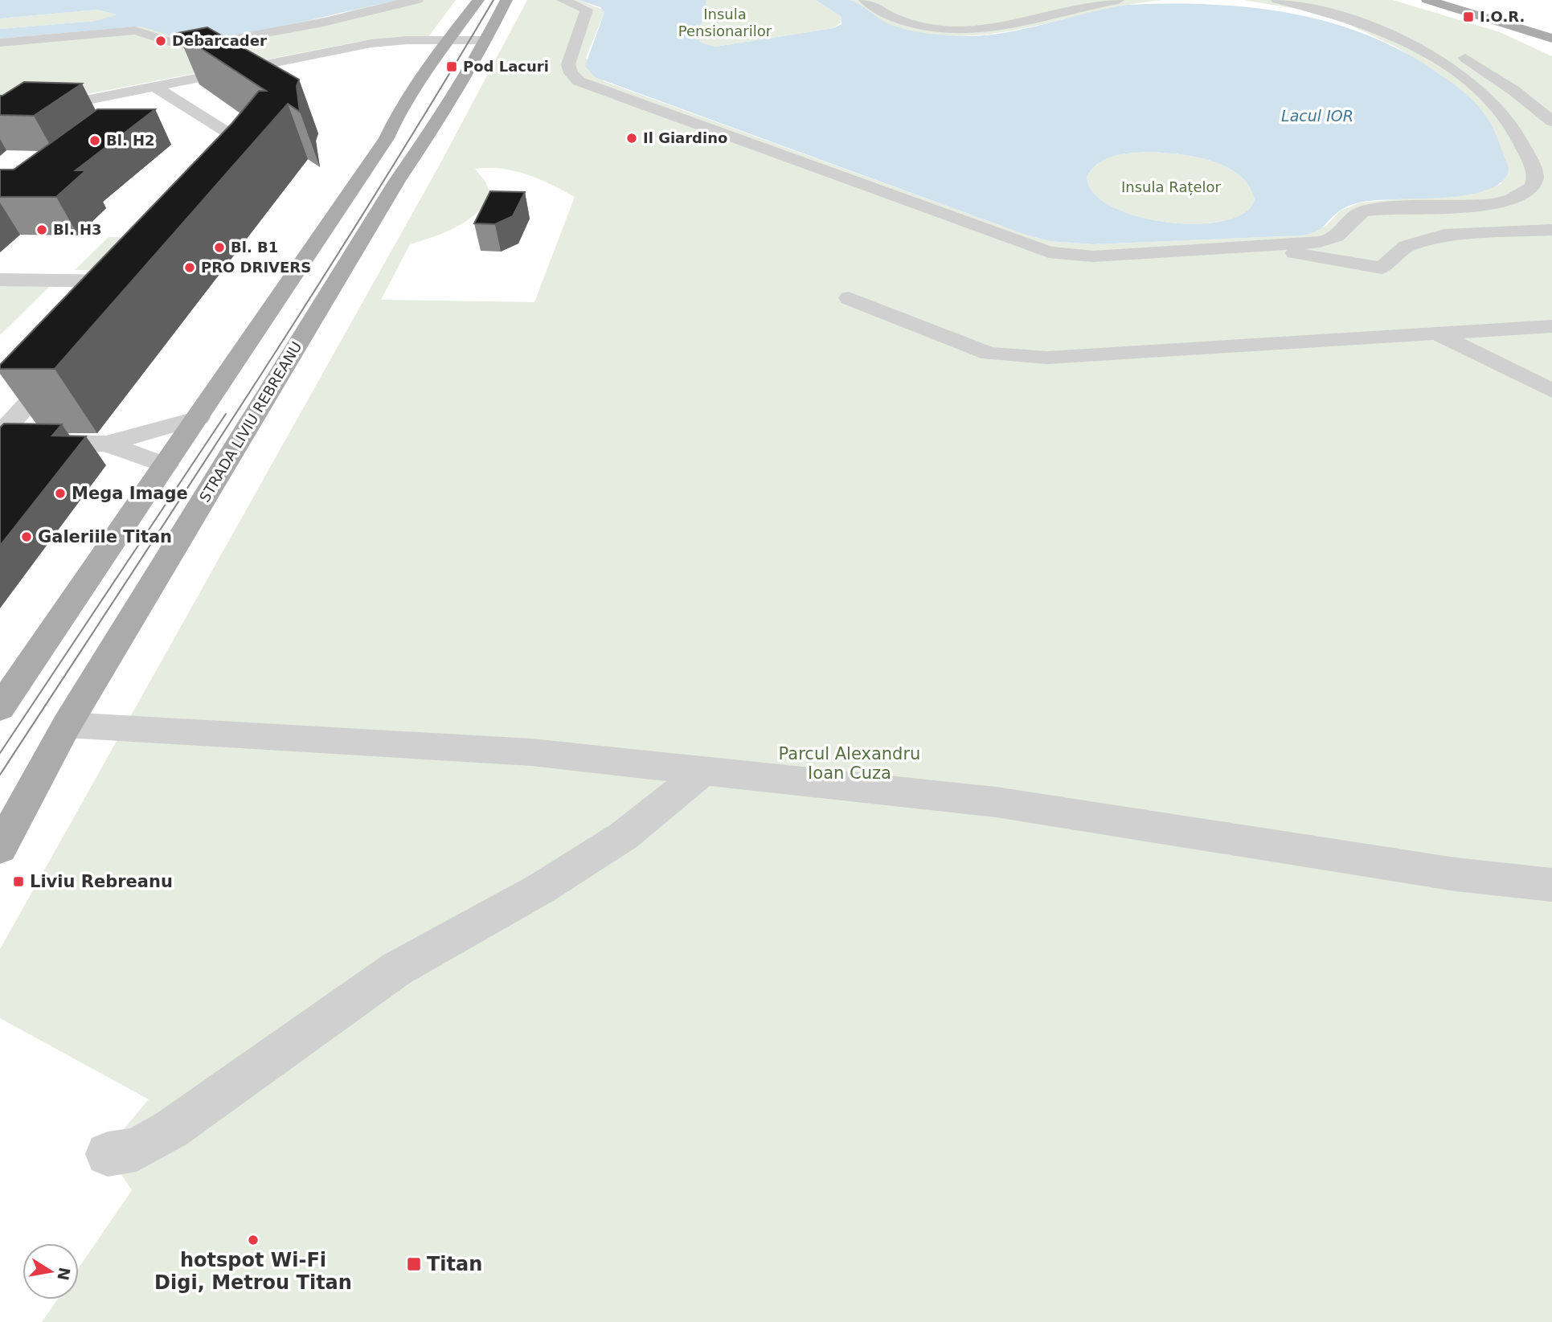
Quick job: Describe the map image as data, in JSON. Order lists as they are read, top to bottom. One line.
{"streets":{"main road":["STRADA LIVIU REBREANU"]},"water":["Lacul IOR"],"parks":["Insula Pensionarilor","Insula Rațelor","Parcul Alexandru Ioan Cuza"],"places":{"transit":["I.O.R.","Pod Lacuri","Liviu Rebreanu","Titan"],"other":["Debarcader","Il Giardino","Bl. H2","Bl. H3","Bl. B1","PRO DRIVERS","Mega Image","Galeriile Titan","hotspot Wi-Fi Digi, Metrou Titan"]},"north":"right"}
